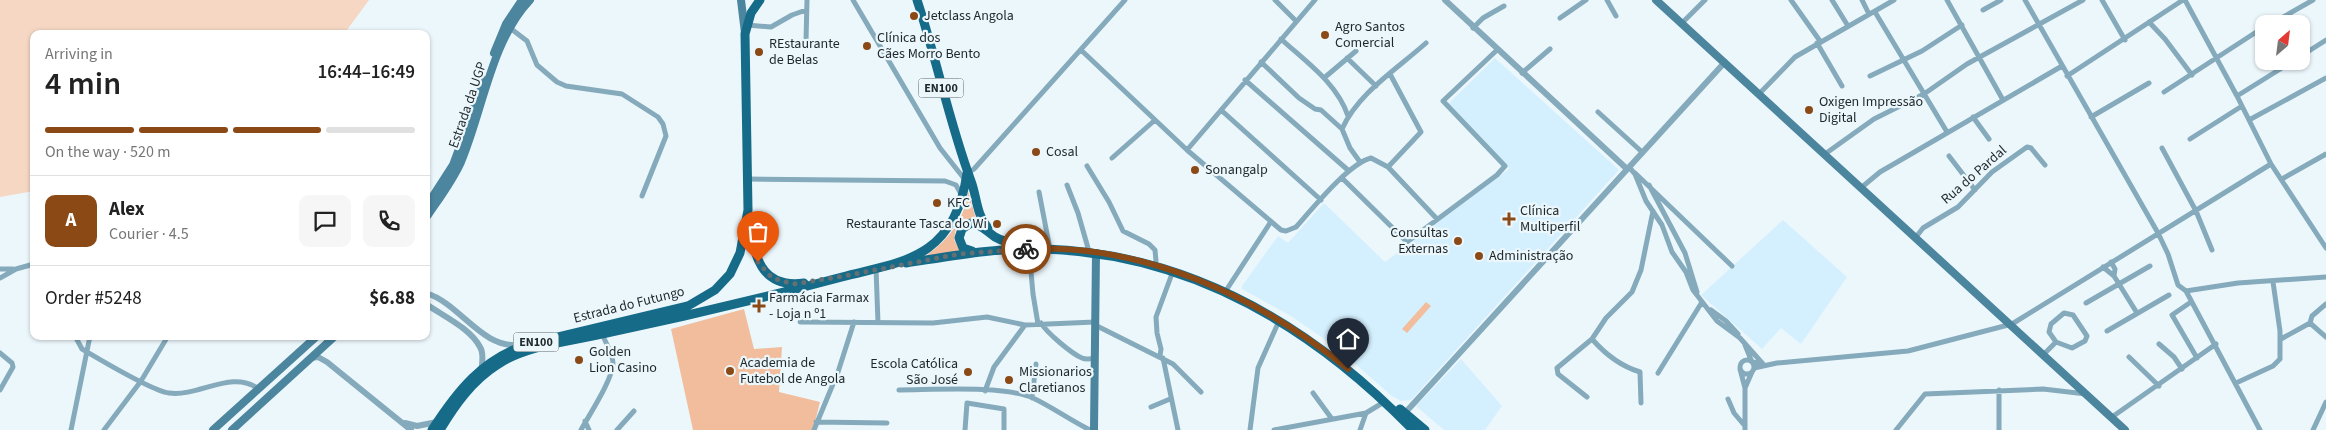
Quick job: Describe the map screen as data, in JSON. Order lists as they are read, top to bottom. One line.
{"streets":{"main road":["EN100","Estrada da UGP","Estrada do Futungo"],"street":["Rua do Pardal"]},"crossings":[["EN100","Estrada do Futungo"]],"places":{"other":["Jetclass Angola","Agro Santos Comercial","Clínica dos Cães Morro Bento","REstaurante de Belas","Oxigen Impressão Digital","Cosal","Sonangalp","KFC","Restaurante Tasca do Wi","Consultas Externas","Administração","Golden Lion Casino","Academia de Futebol de Angola","Escola Católica São José","Missionarios Claretianos"],"health":["Clínica Multiperfil","Farmácia Farmax - Loja n º1"]},"north":"top right","page":{"heading":["4 min","Arriving in","16:44–16:49"],"panel":["Alex","Courier · 4.5","Order #5248","$6.88"],"bar":"On the way · 520 m","round":"A"}}
